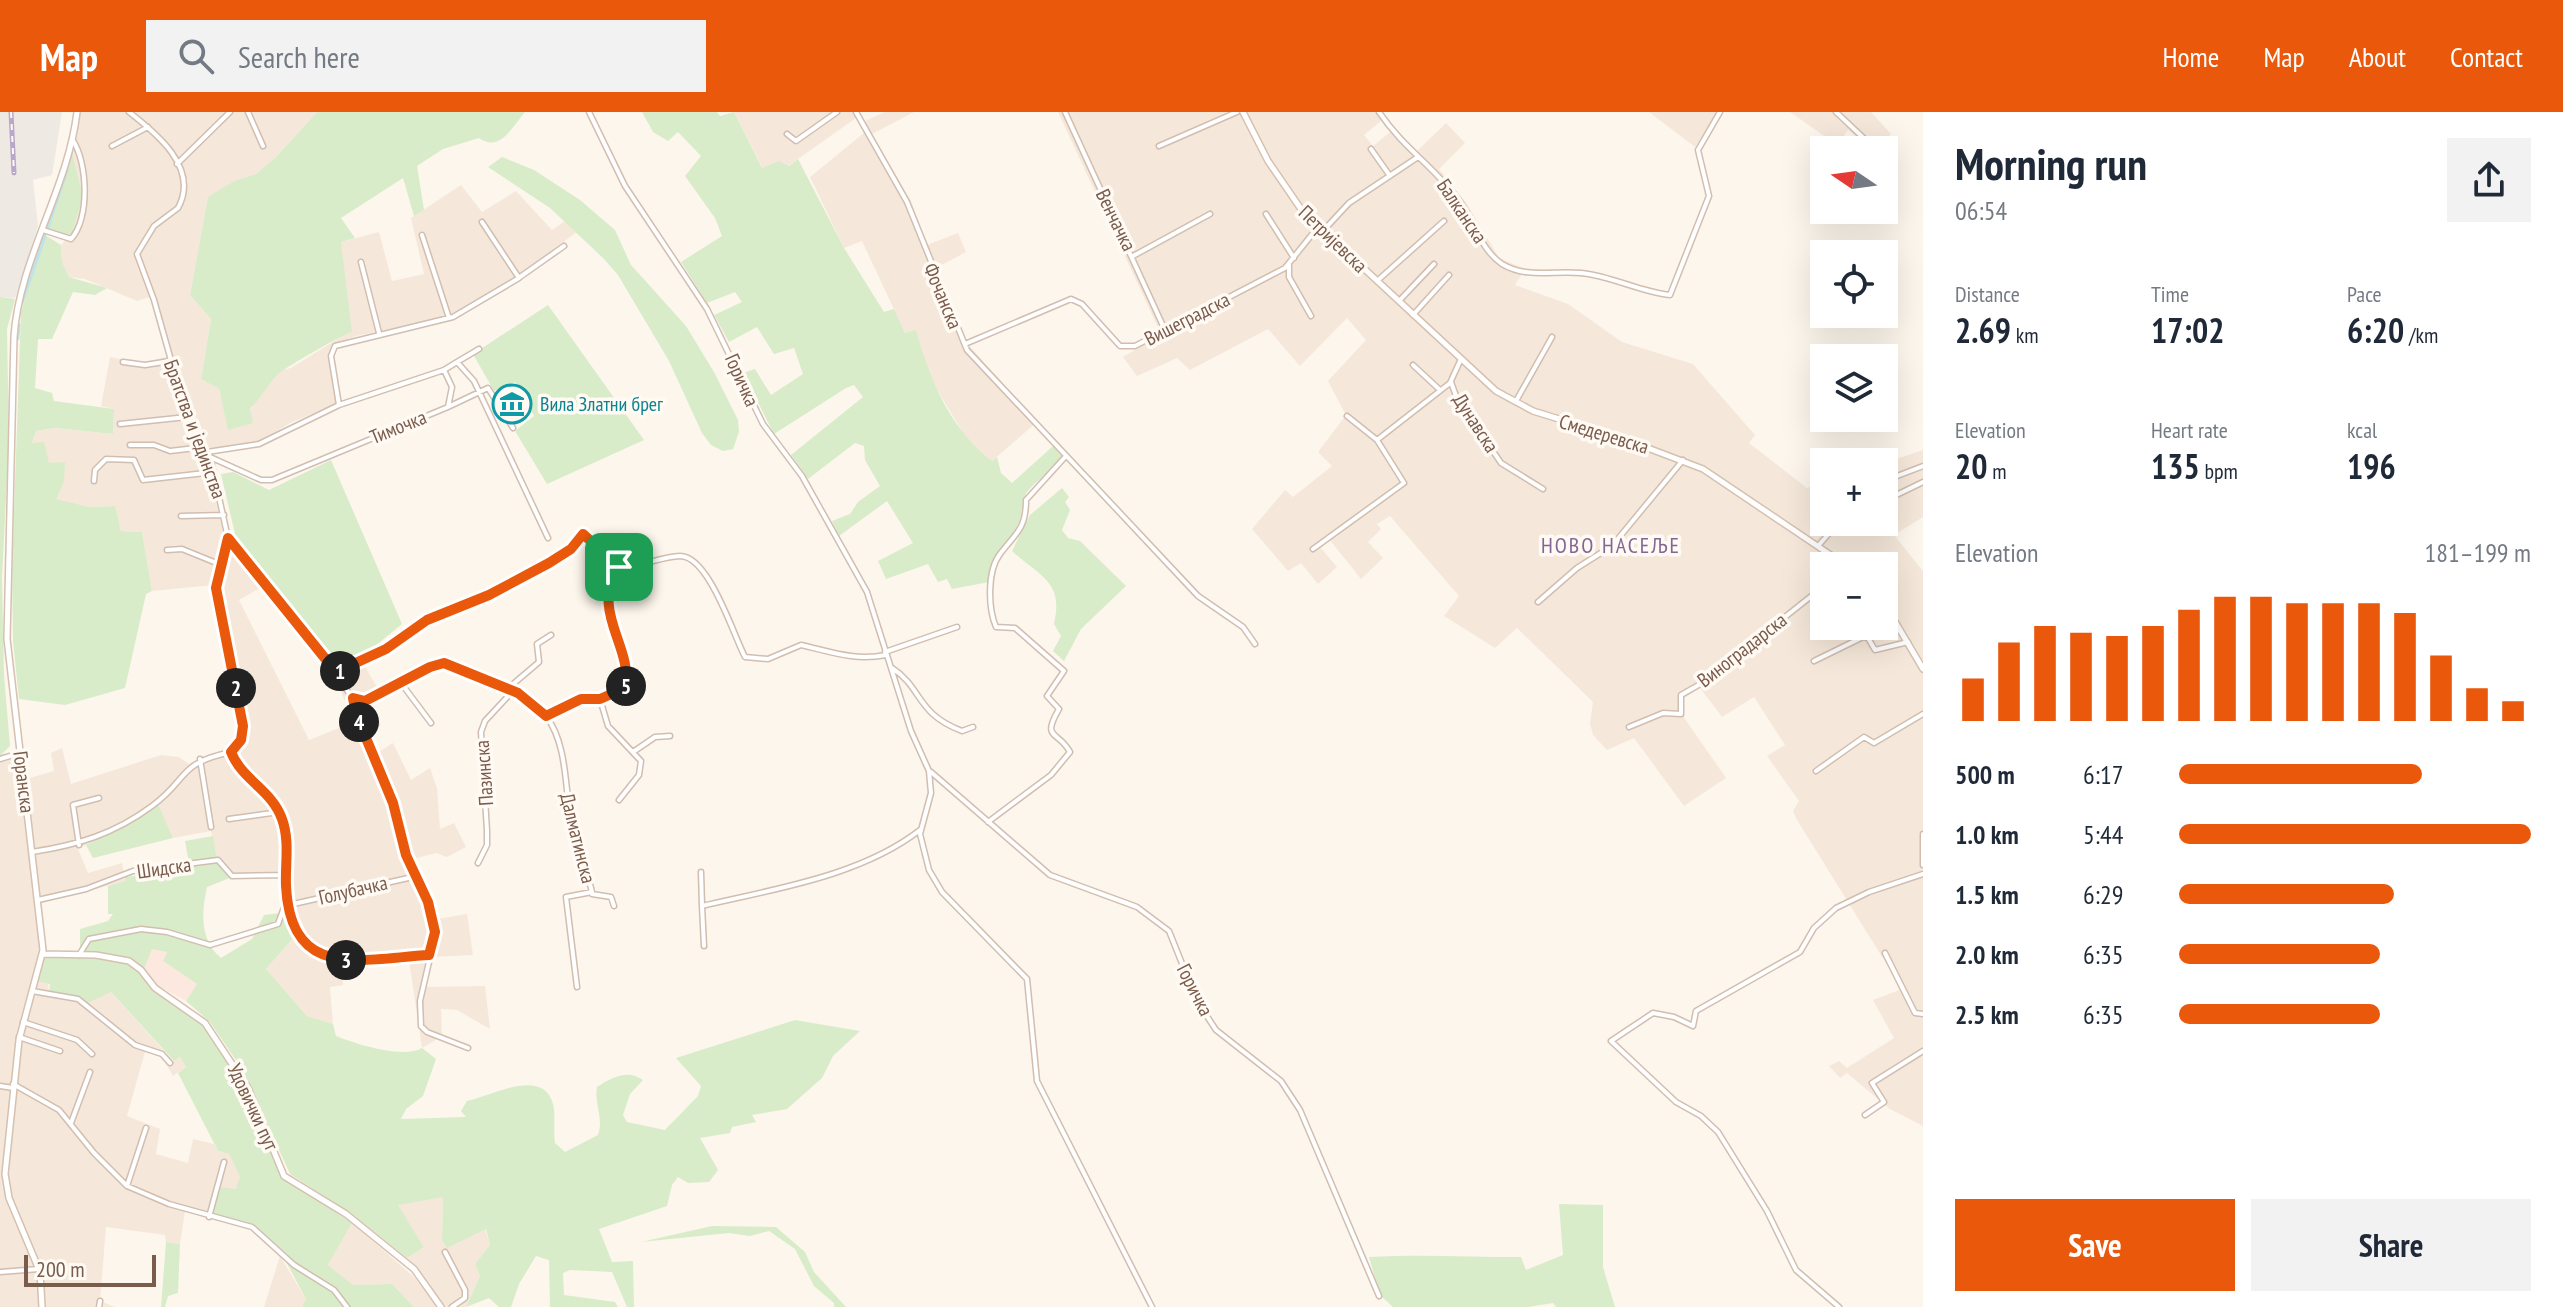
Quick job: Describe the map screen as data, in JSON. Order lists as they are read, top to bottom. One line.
{"streets":{"main road":["Петријевска","Смедеревска","Горанска","Удовички пут"],"street":["Балканска","Венчачка","Фочанска","Вишеградска","Горичка","Дунавска","Тимочка","Братства и јединства","Виноградарска","Пазинска","Далматинска","Шидска","Голубачка"]},"crossings":[["Балканска","Вишеградска"],["Венчачка","Вишеградска"],["Петријевска","Вишеградска"],["Петријевска","Смедеревска"],["Фочанска","Вишеградска"],["Дунавска","Смедеревска"],["Тимочка","Братства и јединства"],["Братства и јединства","Голубачка"],["Горанска","Шидска"],["Горанска","Удовички пут"]],"districts":["НОВО НАСЕЉЕ"],"places":{"museum":["Вила Златни брег"]},"scale_bar":"200 m","north":"left","page":{"header":"Map","search":"Search here","nav":["Home","Map","About","Contact"],"heading":["Morning run","06:54"],"map_buttons":["+","−"],"stats":[["Distance","2.69 km"],["Time","17:02"],["Pace","6:20 /km"],["Elevation","20 m"],["Heart rate","135 bpm"],["kcal","196"]],"chart":["Elevation","181–199 m"],"pins":["1","5","2","4","3"],"list":[{"name":"500 m","note":"6:17"},{"name":"1.0 km","note":"5:44"},{"name":"1.5 km","note":"6:29"},{"name":"2.0 km","note":"6:35"},{"name":"2.5 km","note":"6:35"}],"buttons":["Save","Share"],"scale":"200 m"}}
